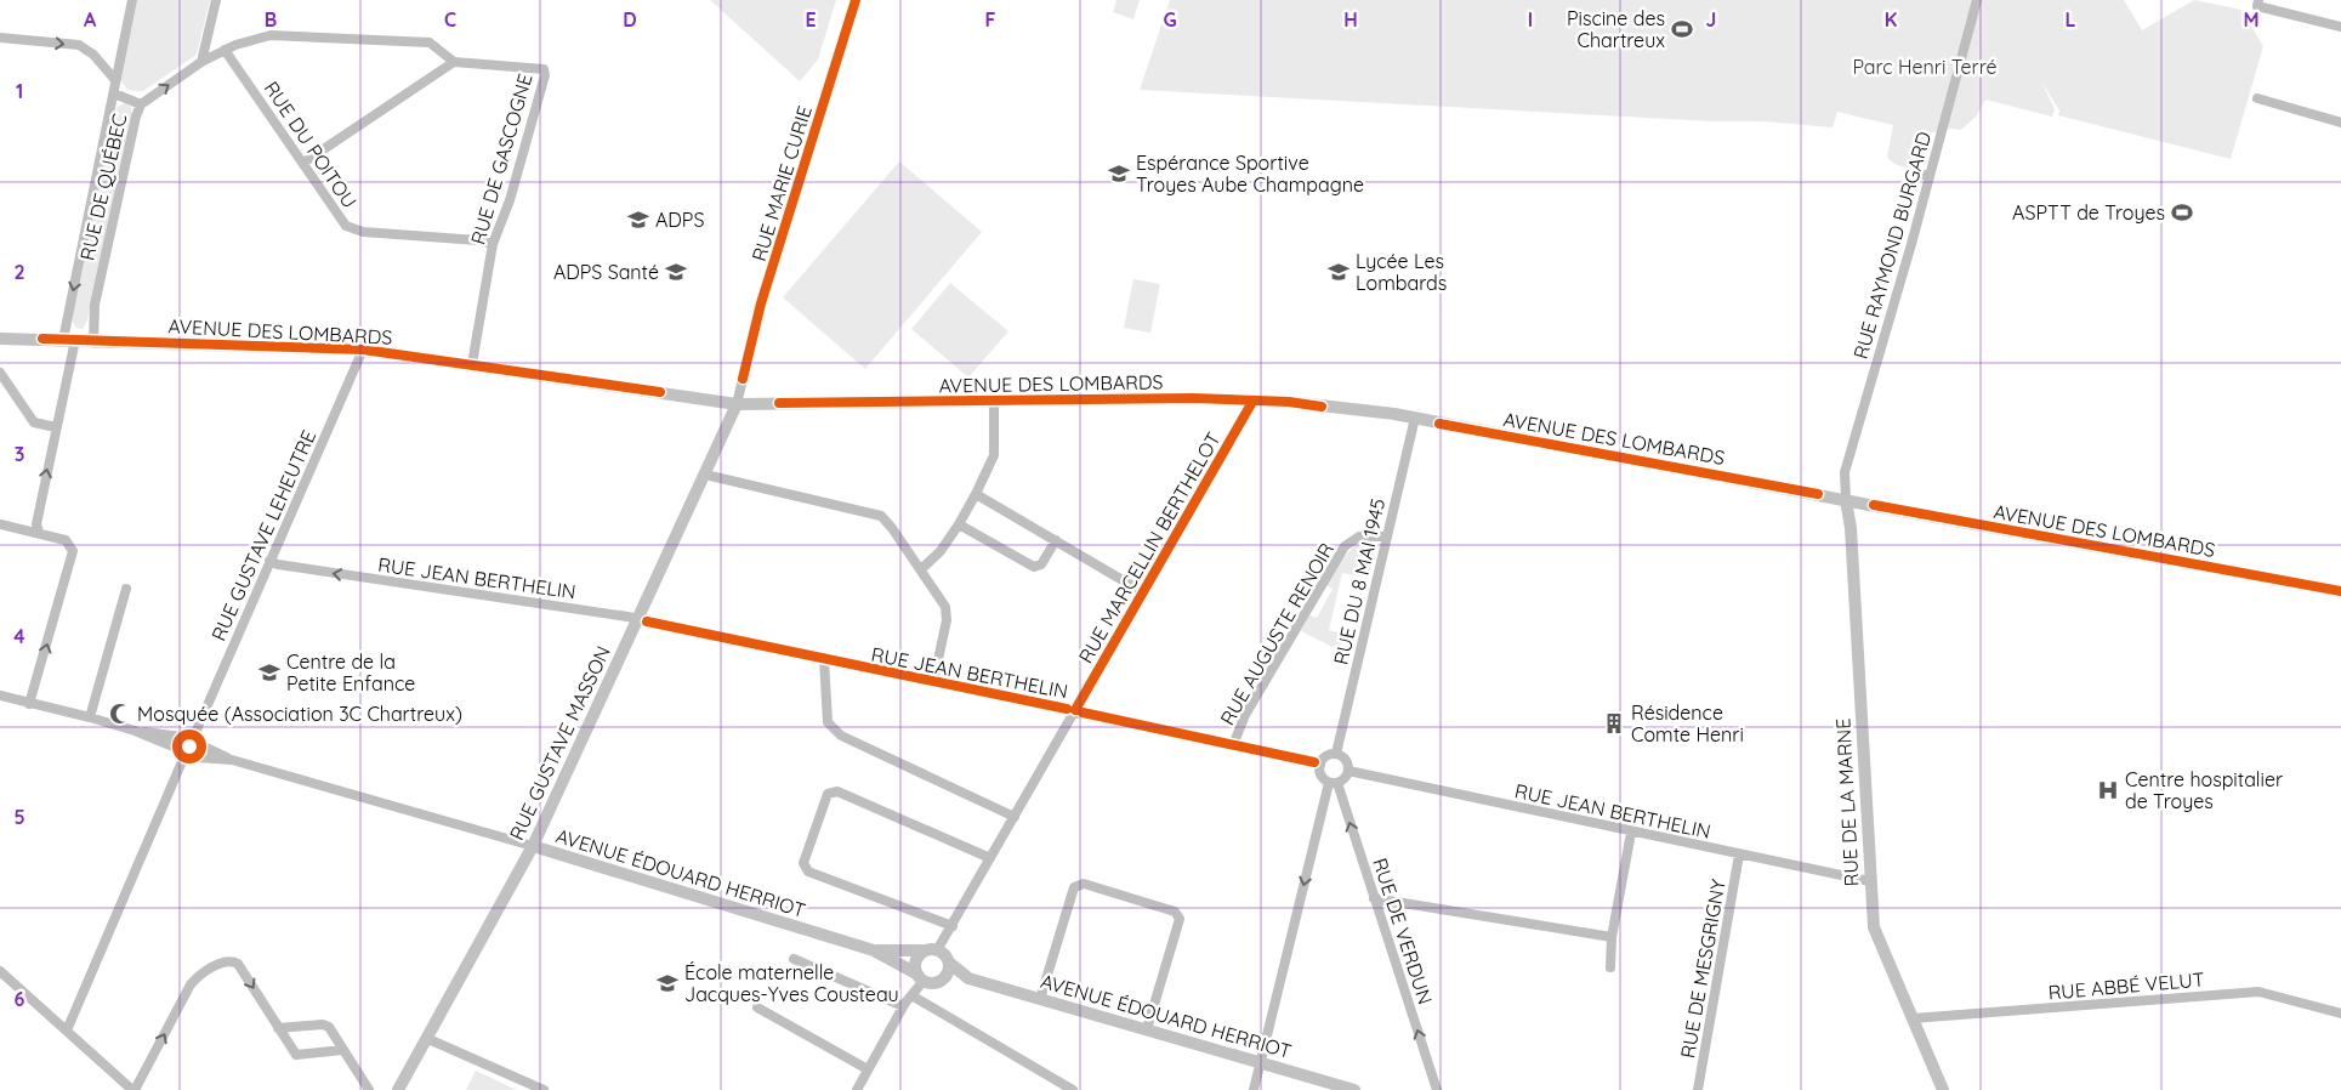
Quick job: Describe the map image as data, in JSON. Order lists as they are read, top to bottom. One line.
{"streets":{"street":["RUE DU POITOU","RUE DE GASCOGNE","RUE MARIE CURIE","RUE DE QUÉBEC","RUE RAYMOND BURGARD","AVENUE DES LOMBARDS","RUE GUSTAVE LEHEUTRE","RUE MARCELLIN BERTHELOT","RUE JEAN BERTHELIN","RUE DU 8 MAI 1945","RUE AUGUSTE RENOIR","RUE GUSTAVE MASSON","RUE DE LA MARNE","AVENUE ÉDOUARD HERRIOT","RUE DE VERDUN","RUE DE MESGRIGNY","RUE ABBÉ VELUT"]},"crossings":[["RUE DU POITOU","RUE DE GASCOGNE"],["RUE DU POITOU","RUE DE QUÉBEC"],["RUE DE GASCOGNE","RUE DE QUÉBEC"],["RUE DE GASCOGNE","AVENUE DES LOMBARDS"],["RUE MARIE CURIE","AVENUE DES LOMBARDS"],["RUE MARIE CURIE","RUE GUSTAVE MASSON"],["RUE DE QUÉBEC","AVENUE DES LOMBARDS"],["RUE RAYMOND BURGARD","AVENUE DES LOMBARDS"],["RUE RAYMOND BURGARD","RUE DE LA MARNE"],["AVENUE DES LOMBARDS","RUE GUSTAVE LEHEUTRE"],["AVENUE DES LOMBARDS","RUE MARCELLIN BERTHELOT"],["AVENUE DES LOMBARDS","RUE DU 8 MAI 1945"],["AVENUE DES LOMBARDS","RUE GUSTAVE MASSON"],["AVENUE DES LOMBARDS","RUE DE LA MARNE"],["RUE GUSTAVE LEHEUTRE","RUE JEAN BERTHELIN"],["RUE MARCELLIN BERTHELOT","RUE JEAN BERTHELIN"],["RUE MARCELLIN BERTHELOT","AVENUE ÉDOUARD HERRIOT"],["RUE JEAN BERTHELIN","RUE DU 8 MAI 1945"],["RUE JEAN BERTHELIN","RUE AUGUSTE RENOIR"],["RUE JEAN BERTHELIN","RUE GUSTAVE MASSON"],["RUE JEAN BERTHELIN","RUE DE LA MARNE"],["RUE JEAN BERTHELIN","RUE DE VERDUN"],["RUE JEAN BERTHELIN","RUE DE MESGRIGNY"],["RUE DU 8 MAI 1945","RUE AUGUSTE RENOIR"],["RUE DU 8 MAI 1945","RUE DE VERDUN"],["RUE GUSTAVE MASSON","AVENUE ÉDOUARD HERRIOT"],["RUE DE LA MARNE","RUE ABBÉ VELUT"]],"one_way":["RUE DE VERDUN"],"parks":["Parc Henri Terré"],"places":{"sports":["Piscine des Chartreux","ASPTT de Troyes"],"school or university":["Espérance Sportive Troyes Aube Champagne","ADPS","ADPS Santé","Lycée Les Lombards","Centre de la Petite Enfance","École maternelle Jacques-Yves Cousteau"],"mosque":["Mosquée (Association 3C Chartreux)"],"building":["Résidence Comte Henri"],"hospital":["Centre hospitalier de Troyes"]},"grid":{"columns":["A","B","C","D","E","F","G","H","I","J","K","L","M"],"rows":["1","2","3","4","5","6"]}}
